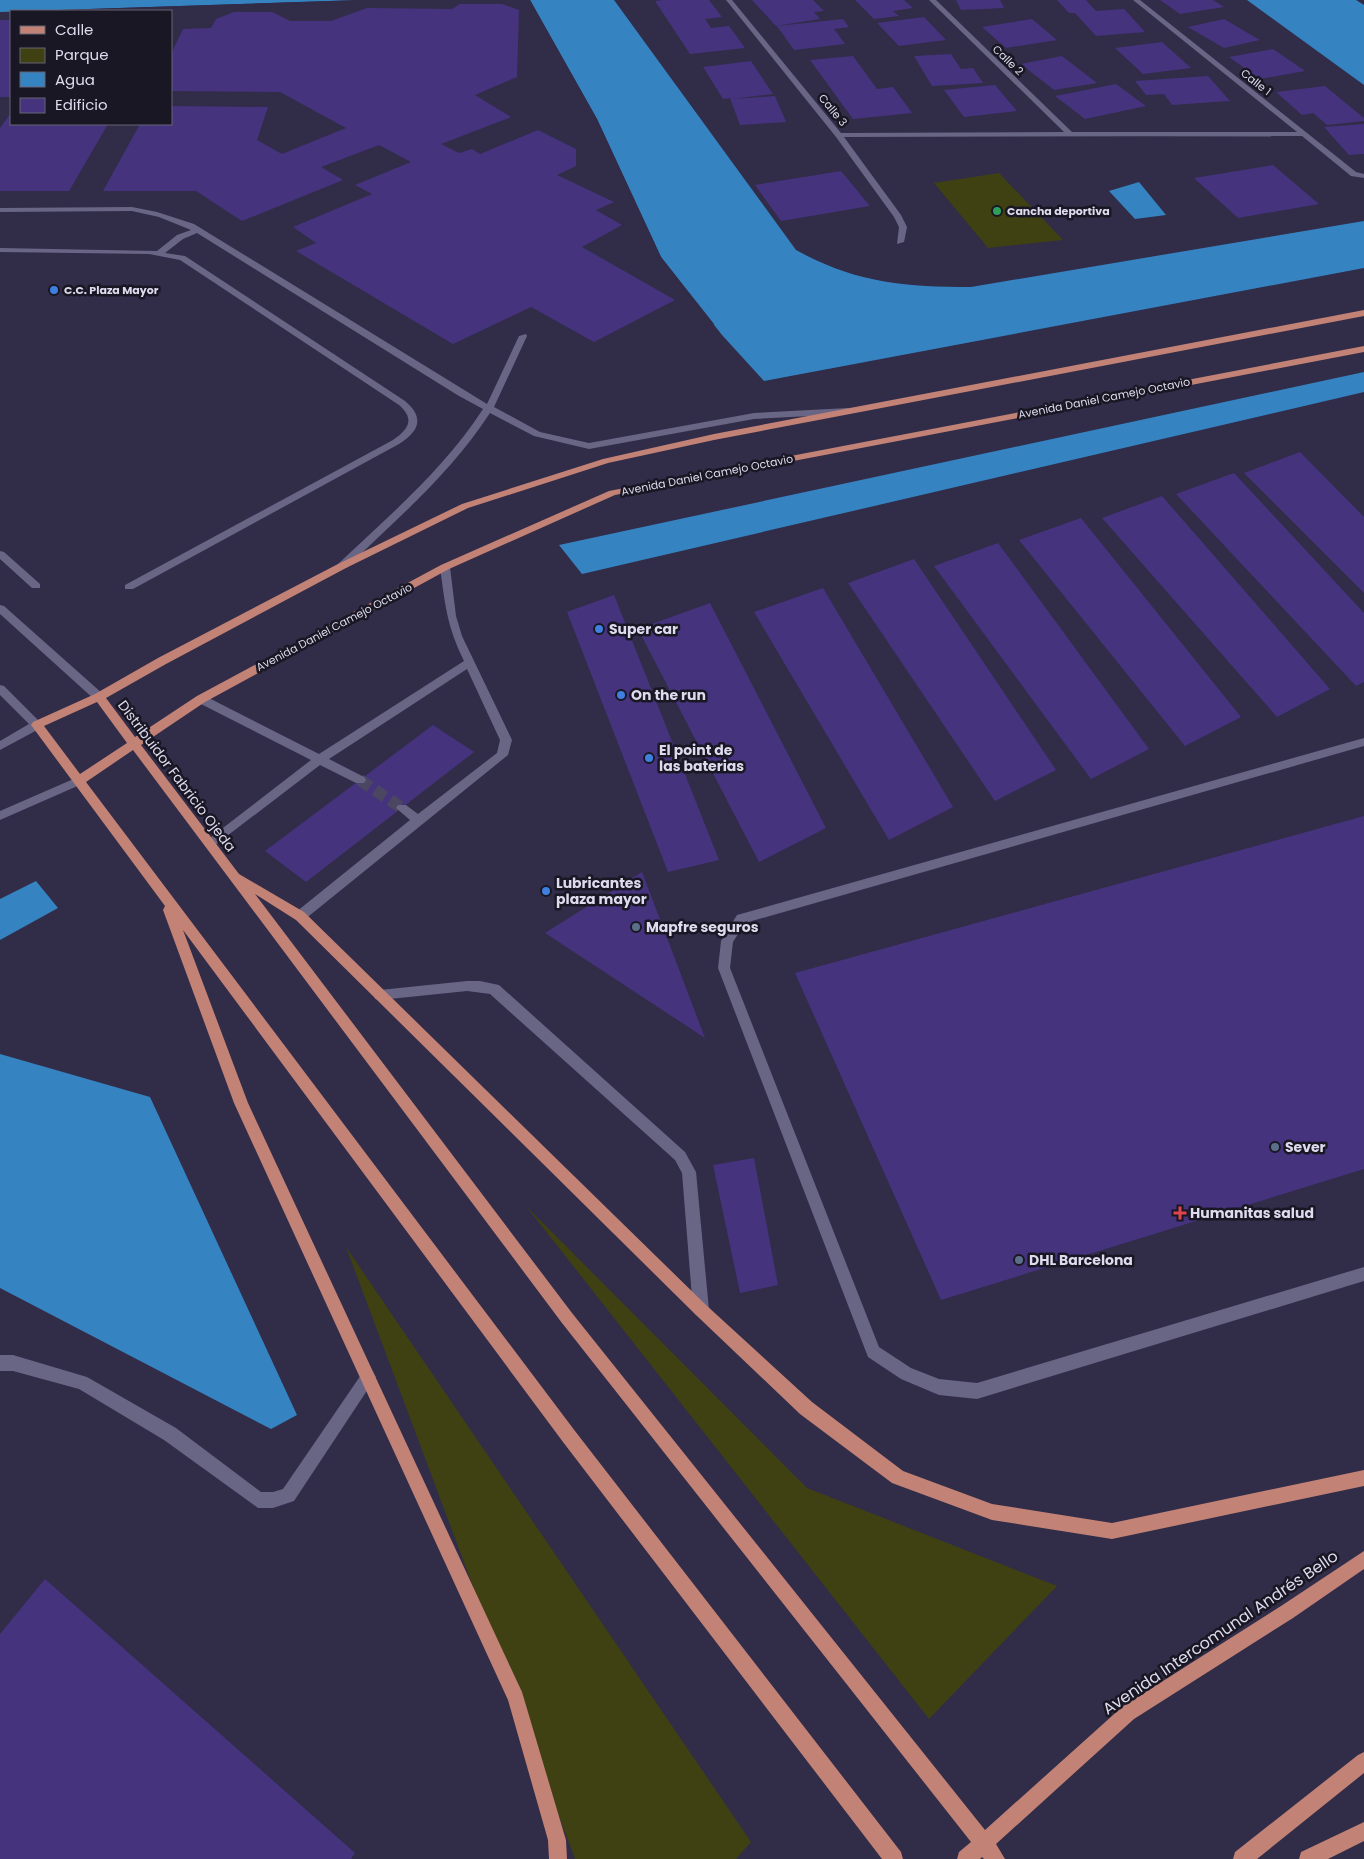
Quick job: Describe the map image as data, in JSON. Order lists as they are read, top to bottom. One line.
{"streets":{"main road":["Avenida Daniel Camejo Octavio","Distribuidor Fabricio Ojeda","Avenida Intercomunal Andrés Bello"],"street":["Calle 2","Calle 1","Calle 3"]},"crossings":[["Avenida Daniel Camejo Octavio","Distribuidor Fabricio Ojeda"]],"places":{"other":["Cancha deportiva","C.C. Plaza Mayor","Super car","On the run","El point de las baterias","Lubricantes plaza mayor","Mapfre seguros","Sever","DHL Barcelona"],"health":["Humanitas salud"]},"legend":["Calle","Parque","Agua","Edificio"]}
